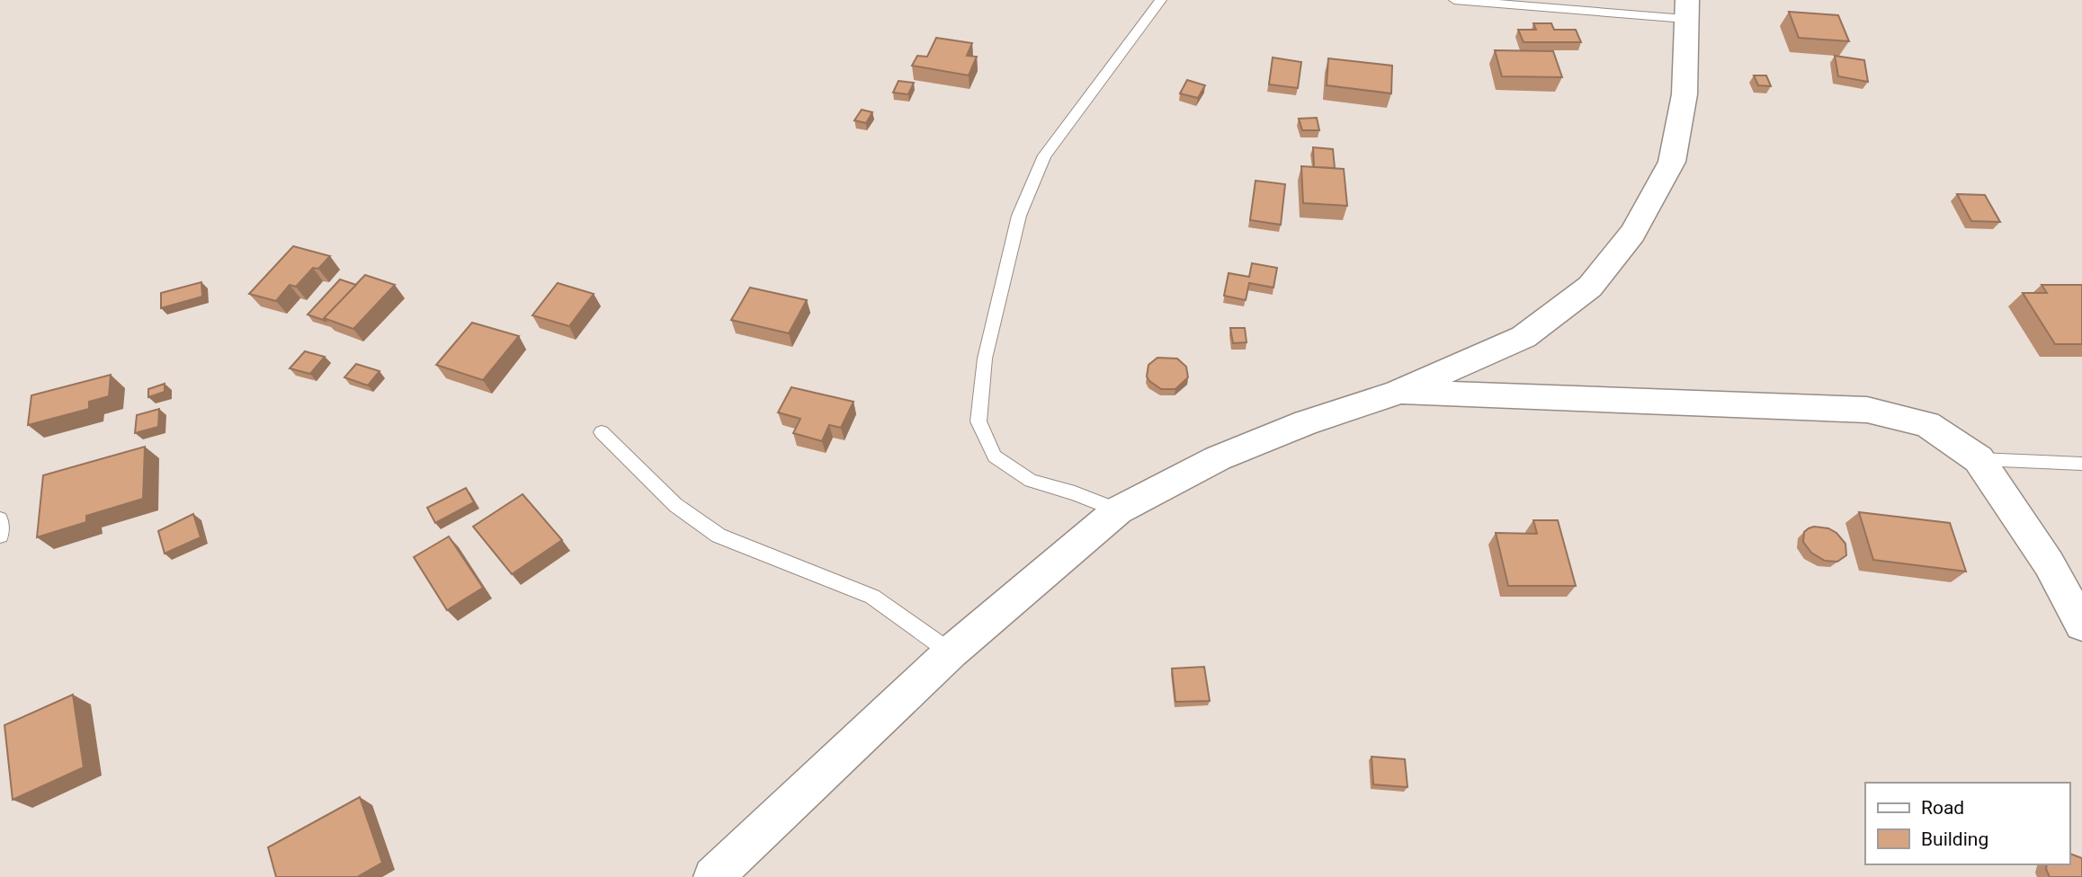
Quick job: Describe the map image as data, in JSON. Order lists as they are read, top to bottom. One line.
{"legend":["Road","Building"]}
